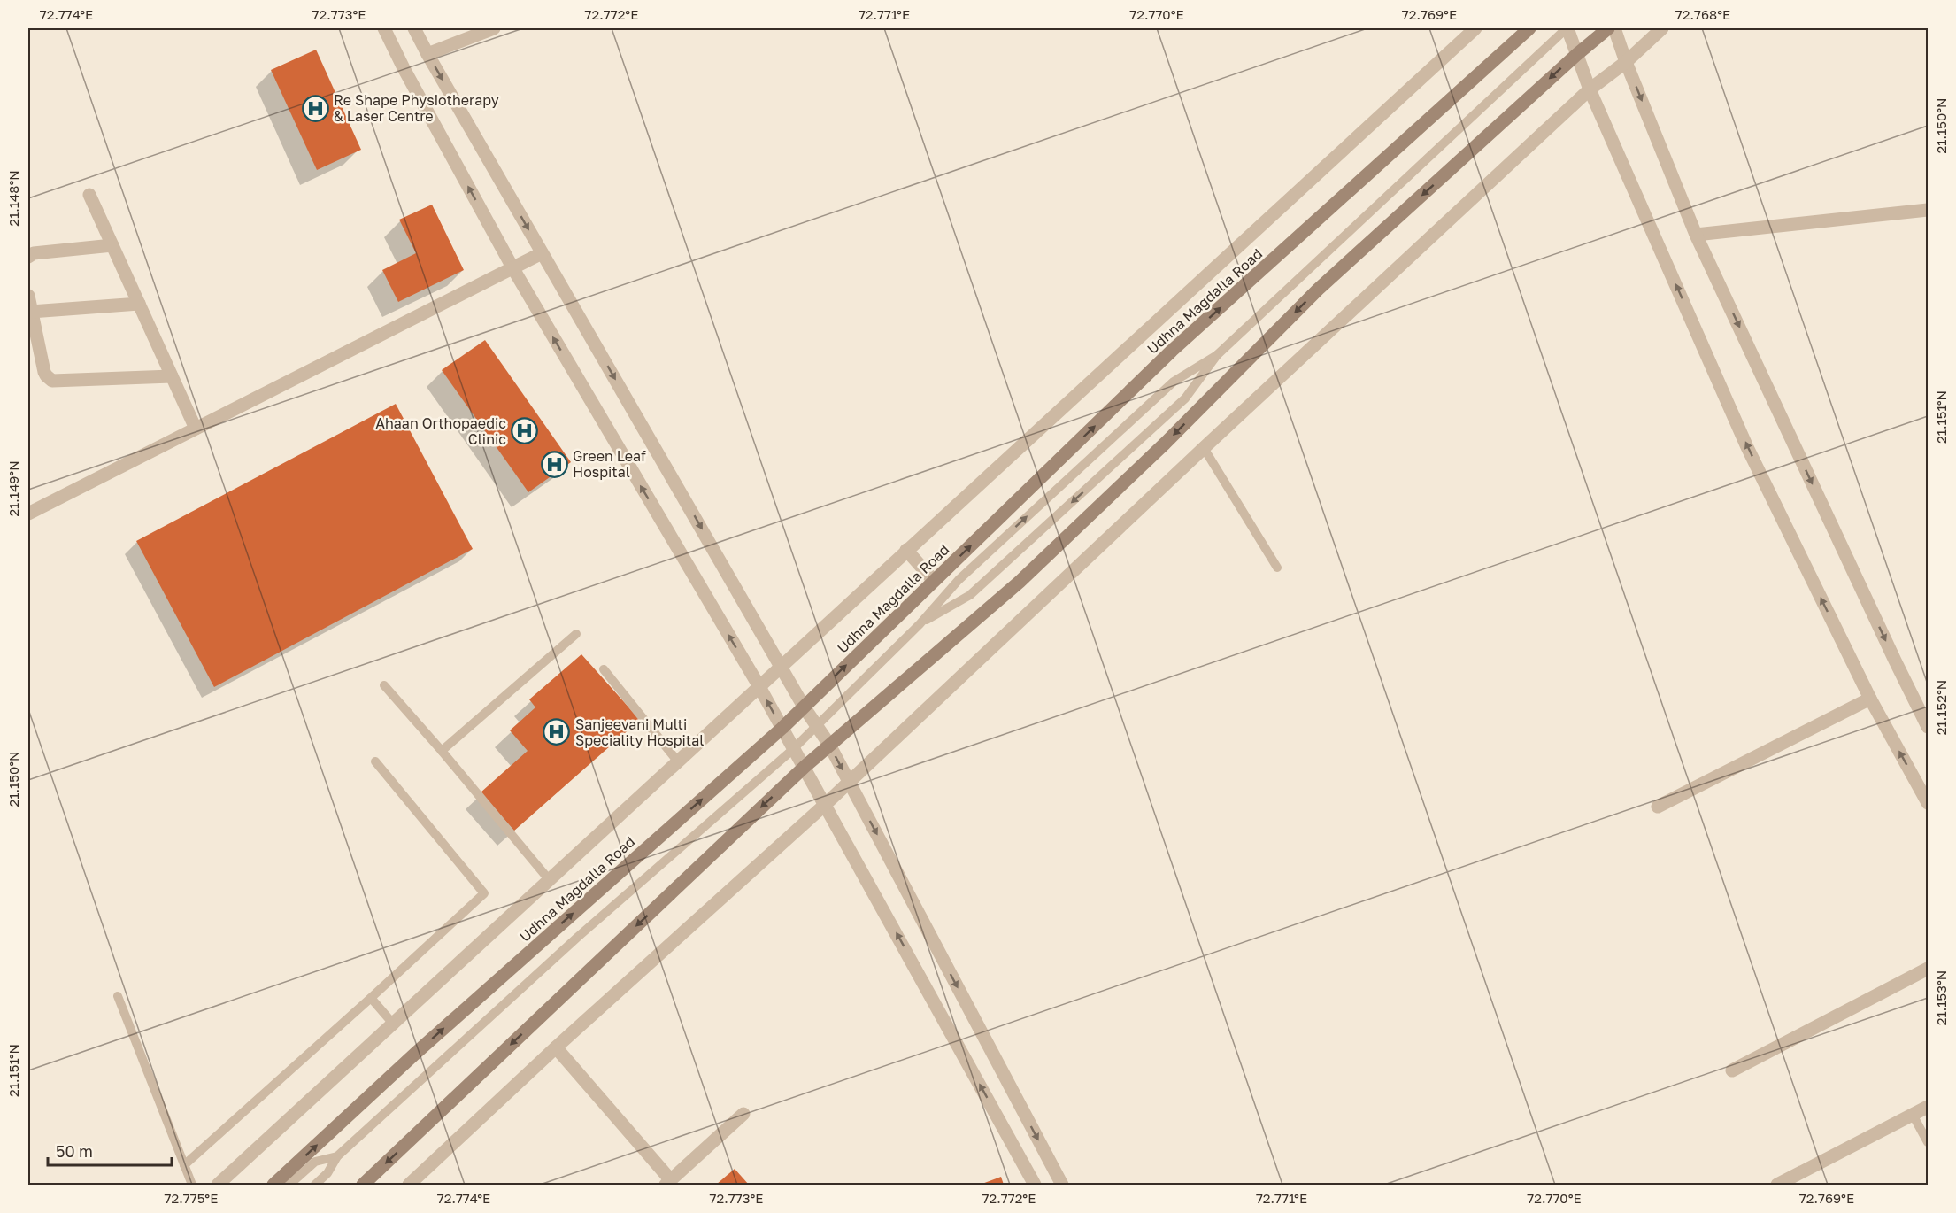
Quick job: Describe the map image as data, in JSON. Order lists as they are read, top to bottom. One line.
{"streets":{"main road":["Udhna Magdalla Road"]},"places":{"hospital":["Re Shape Physiotherapy & Laser Centre","Ahaan Orthopaedic Clinic","Green Leaf Hospital","Sanjeevani Multi Speciality Hospital"]},"scale_bar":"50 m","coordinates":["72.774°E","72.773°E","72.772°E","72.771°E","72.770°E","72.769°E","72.768°E","21.150°N","21.148°N","21.151°N","21.149°N","21.152°N","21.153°N","72.775°E"]}
